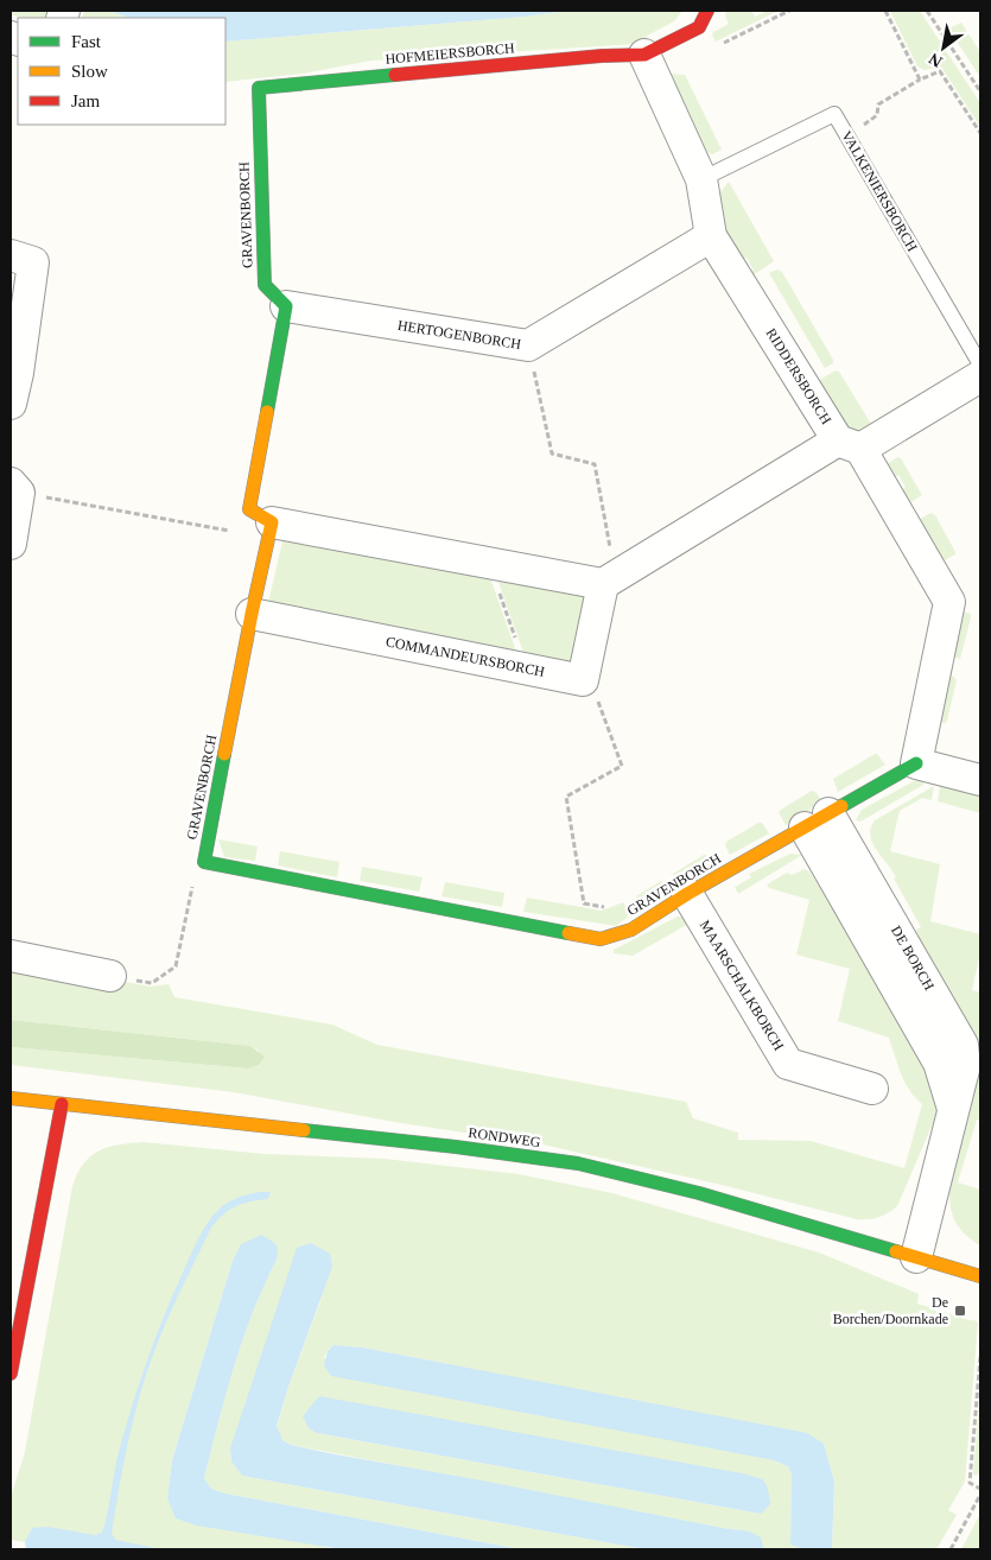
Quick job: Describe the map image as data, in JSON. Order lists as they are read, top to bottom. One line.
{"streets":{"street":["HOFMEIERSBORCH","GRAVENBORCH","HERTOGENBORCH","RIDDERSBORCH","COMMANDEURSBORCH","DE BORCH","MAARSCHALKBORCH","RONDWEG"],"lane":["VALKENIERSBORCH"]},"crossings":[["HOFMEIERSBORCH","GRAVENBORCH"],["HOFMEIERSBORCH","RIDDERSBORCH"],["VALKENIERSBORCH","RIDDERSBORCH"],["GRAVENBORCH","HERTOGENBORCH"],["GRAVENBORCH","RIDDERSBORCH"],["GRAVENBORCH","COMMANDEURSBORCH"],["GRAVENBORCH","DE BORCH"],["GRAVENBORCH","MAARSCHALKBORCH"],["HERTOGENBORCH","RIDDERSBORCH"],["DE BORCH","RONDWEG"]],"places":{"transit":["De Borchen/Doornkade"]},"legend":["Fast","Slow","Jam"],"north":"bottom left"}
